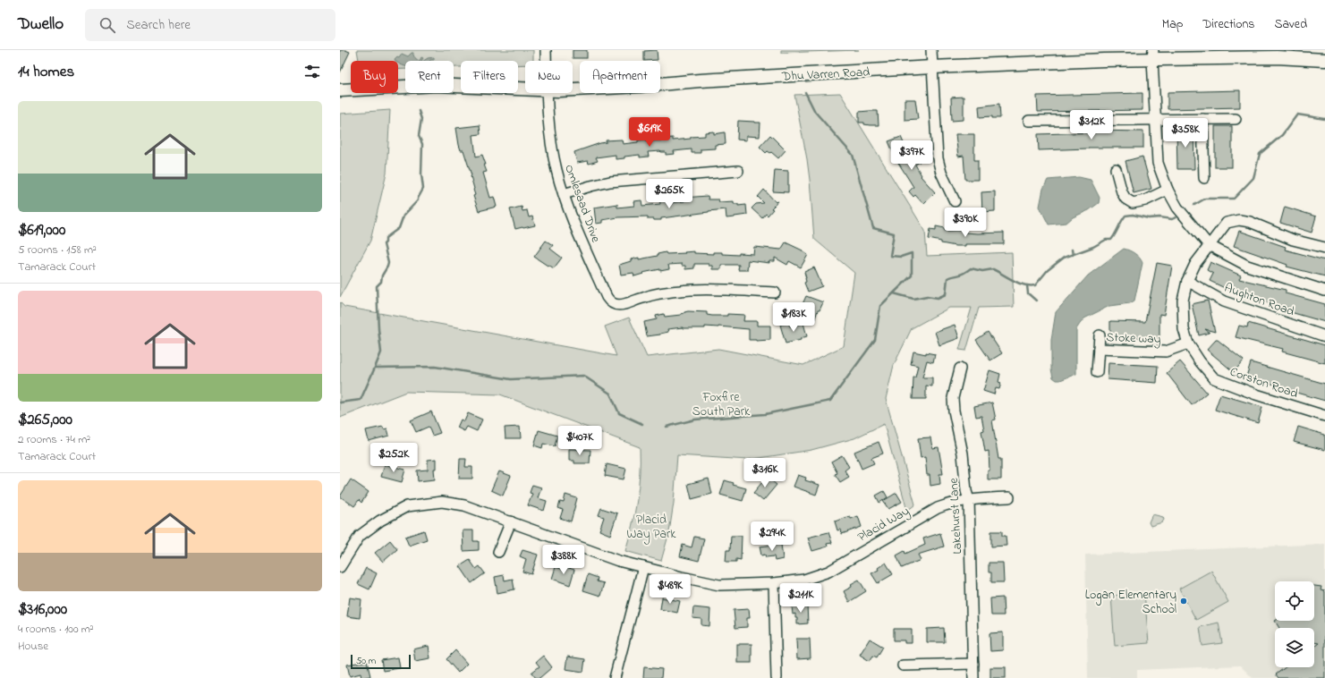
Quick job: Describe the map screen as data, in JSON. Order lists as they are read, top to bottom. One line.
{"streets":{"main road":["Dhu Varren Road"],"street":["Omlesaad Drive","Aughton Road","Stoke way","Corston Road","Lakehurst Lane","Placid Way"]},"crossings":[["Aughton Road","Corston Road"],["Stoke way","Corston Road"],["Lakehurst Lane","Placid Way"]],"parks":["Foxfire South Park","Placid Way Park"],"places":["Logan Elementary School"],"scale_bar":"50 m","page":{"header":"Dwello","search":"Search here","nav":["Map","Directions","Saved"],"heading":"14 homes","chip":["Buy","Rent","Filters","New","Apartment"],"list":[{"name":"$619,000","note":"5 rooms · 158 m² · Tamarack Court"},{"name":"$265,000","note":"2 rooms · 74 m² · Tamarack Court"},{"name":"$316,000","note":"4 rooms · 100 m² · House"}],"price":["$312K","$619K","$358K","$397K","$265K","$390K","$183K","$407K","$252K","$316K","$294K","$388K","$489K","$211K"],"scale":"50 m"}}
